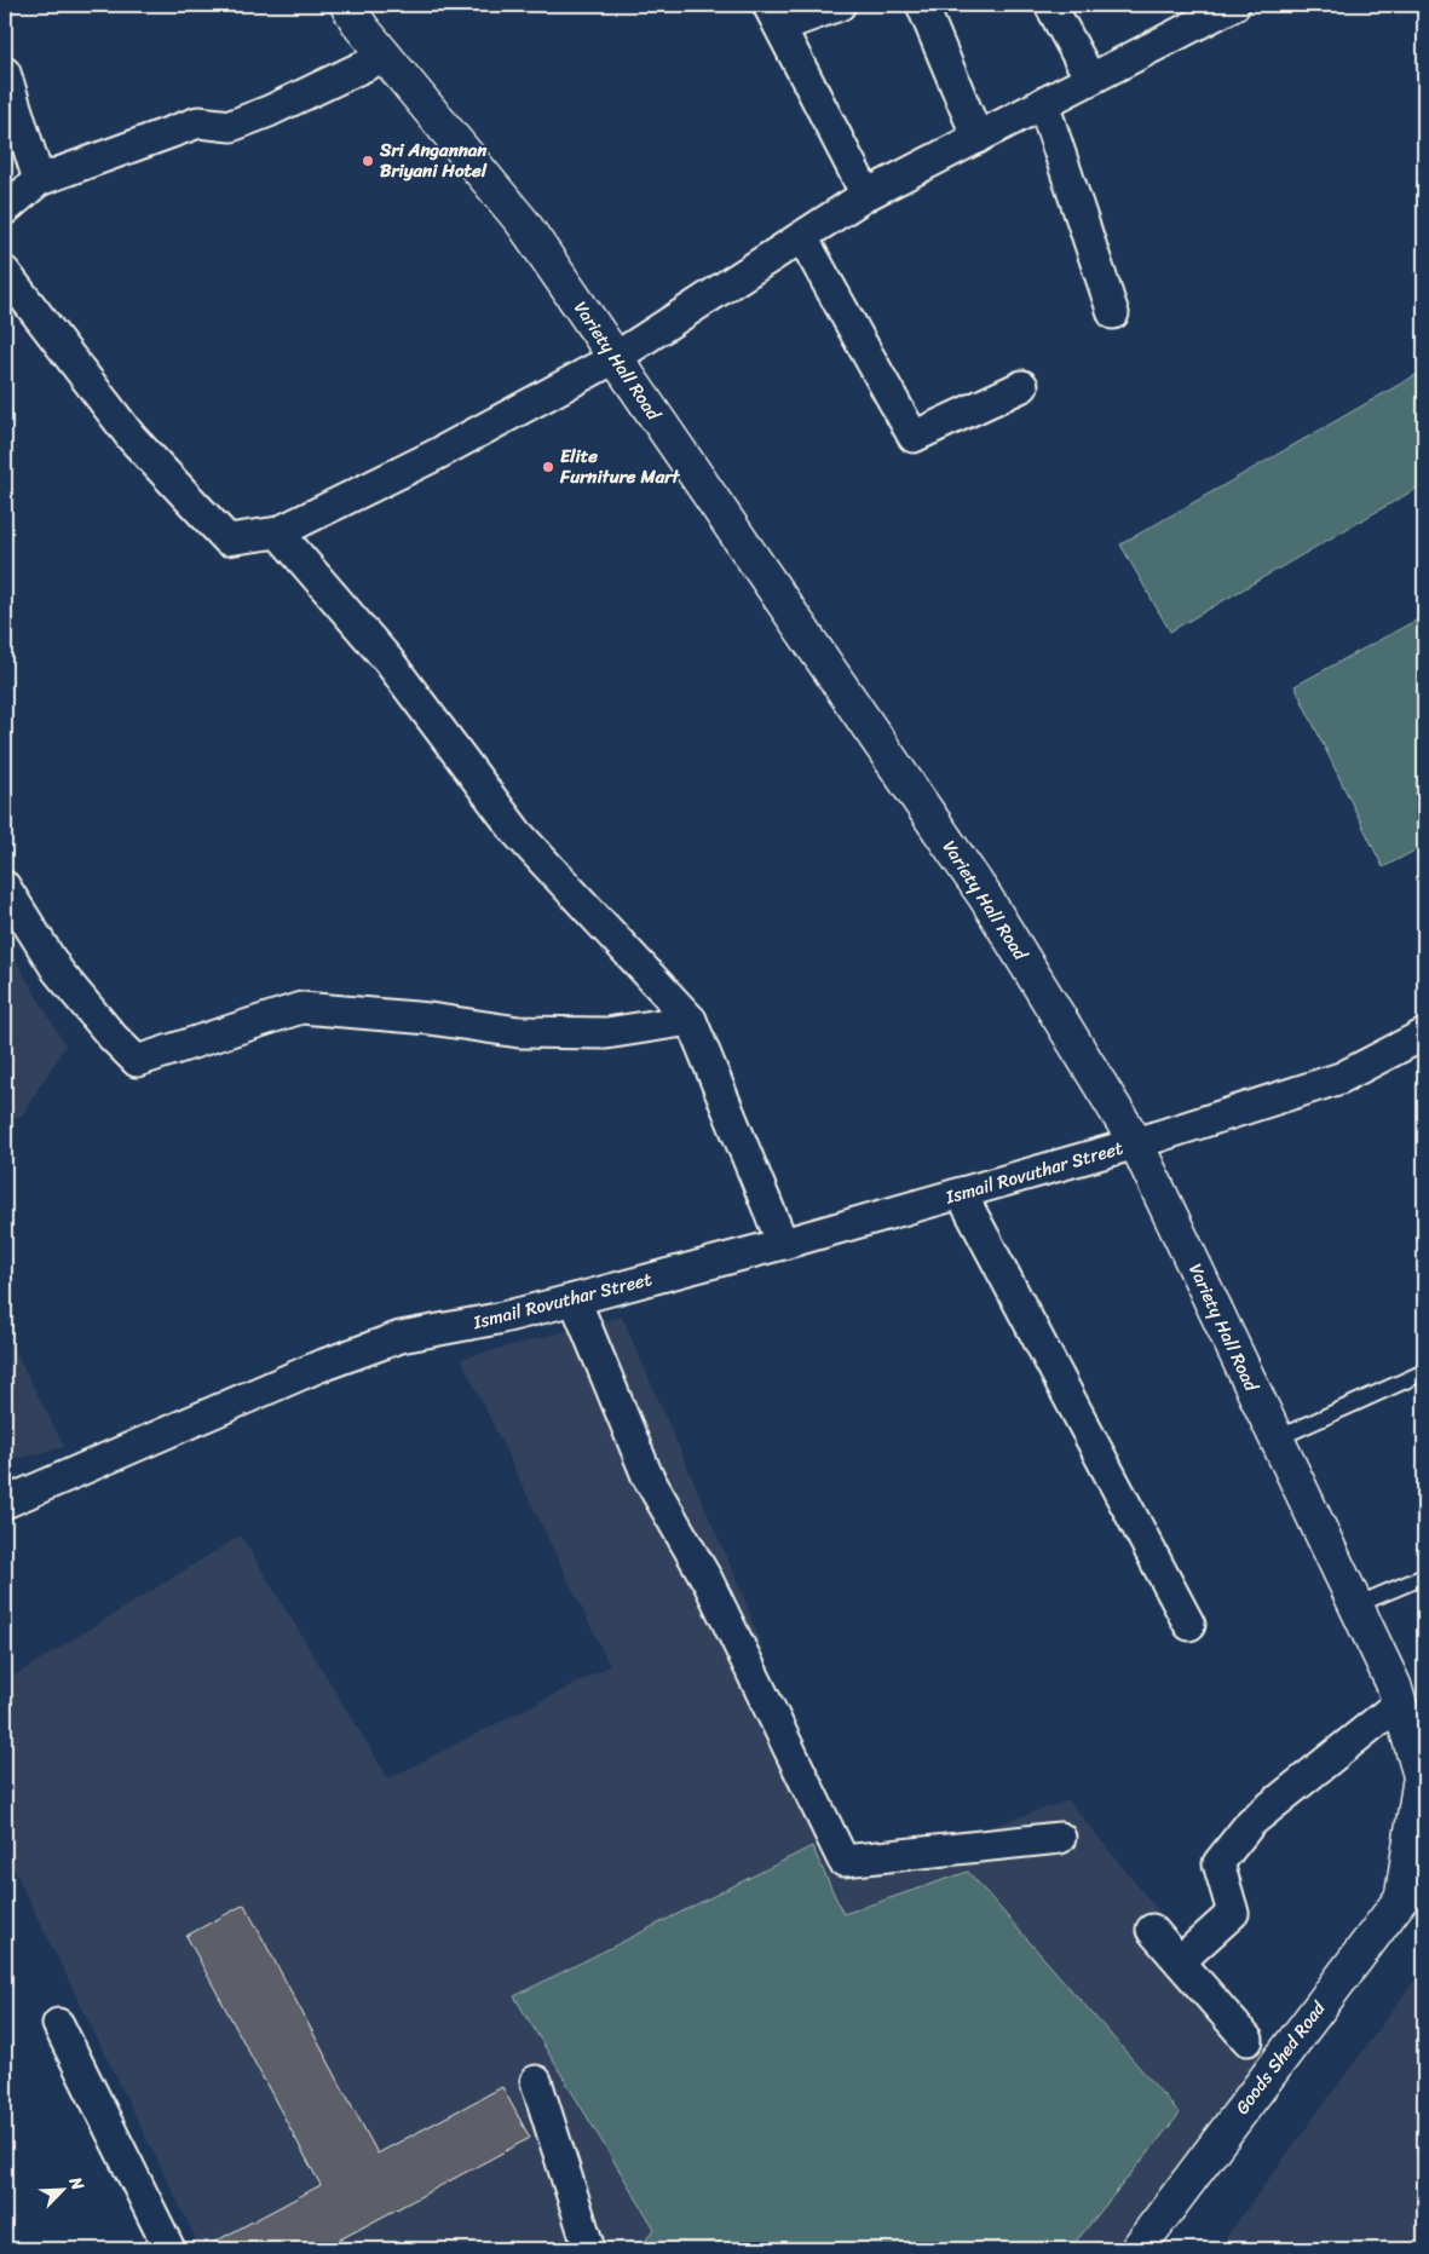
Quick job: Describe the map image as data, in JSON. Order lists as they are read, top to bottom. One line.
{"streets":{"street":["Variety Hall Road","Ismail Rovuthar Street","Goods Shed Road"]},"crossings":[["Variety Hall Road","Ismail Rovuthar Street"],["Variety Hall Road","Goods Shed Road"]],"places":["Sri Angannan Briyani Hotel","Elite Furniture Mart"],"north":"top right"}
